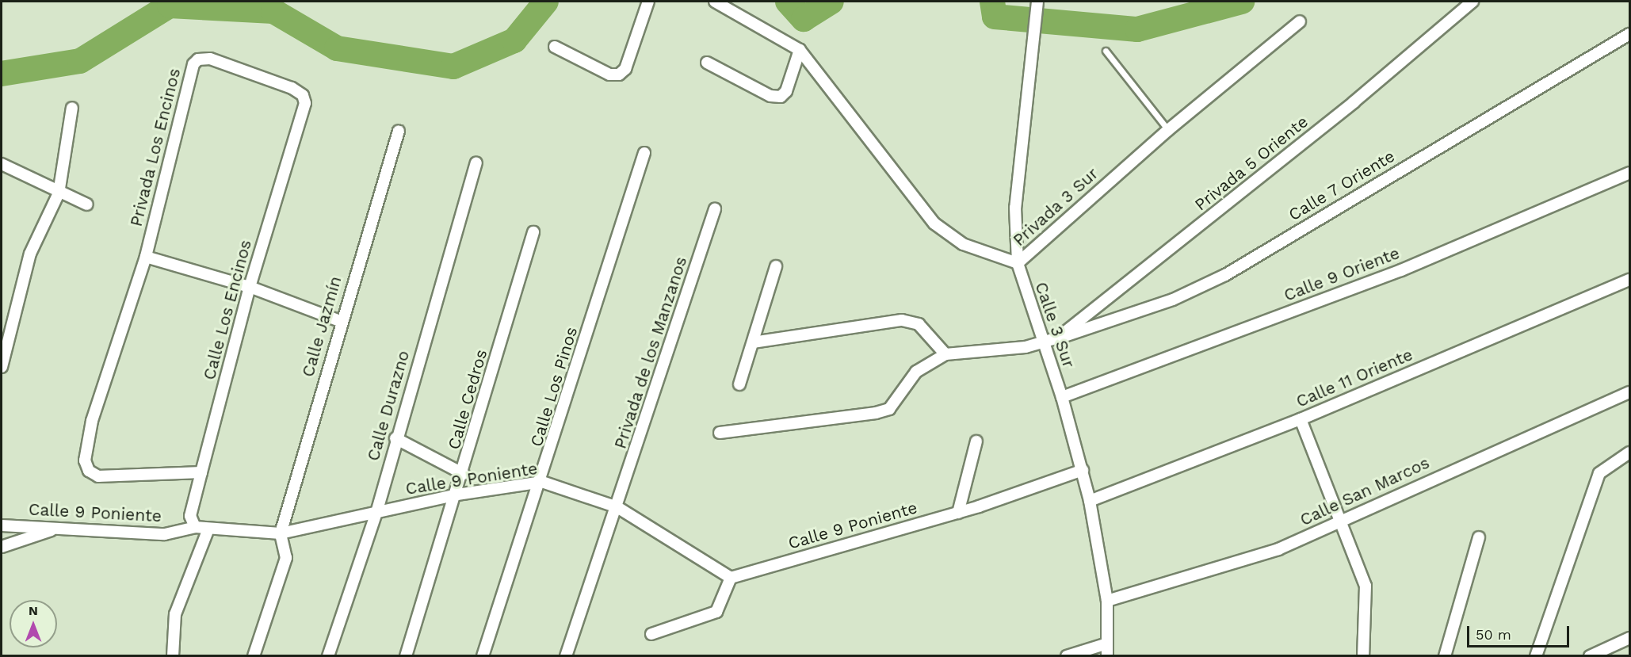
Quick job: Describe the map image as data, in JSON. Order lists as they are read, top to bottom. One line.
{"streets":{"street":["Privada Los Encinos","Privada 5 Oriente","Calle 7 Oriente","Privada 3 Sur","Calle 9 Oriente","Calle Los Encinos","Calle 3 Sur","Calle Jazmín","Privada de los Manzanos","Calle 11 Oriente","Calle Los Pinos","Calle Cedros","Calle Durazno","Calle 9 Poniente","Calle San Marcos"]},"crossings":[["Privada Los Encinos","Calle Los Encinos"],["Privada 5 Oriente","Calle 7 Oriente"],["Privada 5 Oriente","Calle 3 Sur"],["Privada 3 Sur","Calle 3 Sur"],["Calle 9 Oriente","Calle 3 Sur"],["Calle Los Encinos","Calle 9 Poniente"],["Calle 3 Sur","Calle 11 Oriente"],["Calle 3 Sur","Calle 9 Poniente"],["Calle 3 Sur","Calle San Marcos"],["Calle Jazmín","Calle 9 Poniente"],["Privada de los Manzanos","Calle 9 Poniente"],["Calle Los Pinos","Calle 9 Poniente"],["Calle Cedros","Calle 9 Poniente"],["Calle Durazno","Calle 9 Poniente"]],"scale_bar":"50 m","north":"top"}
